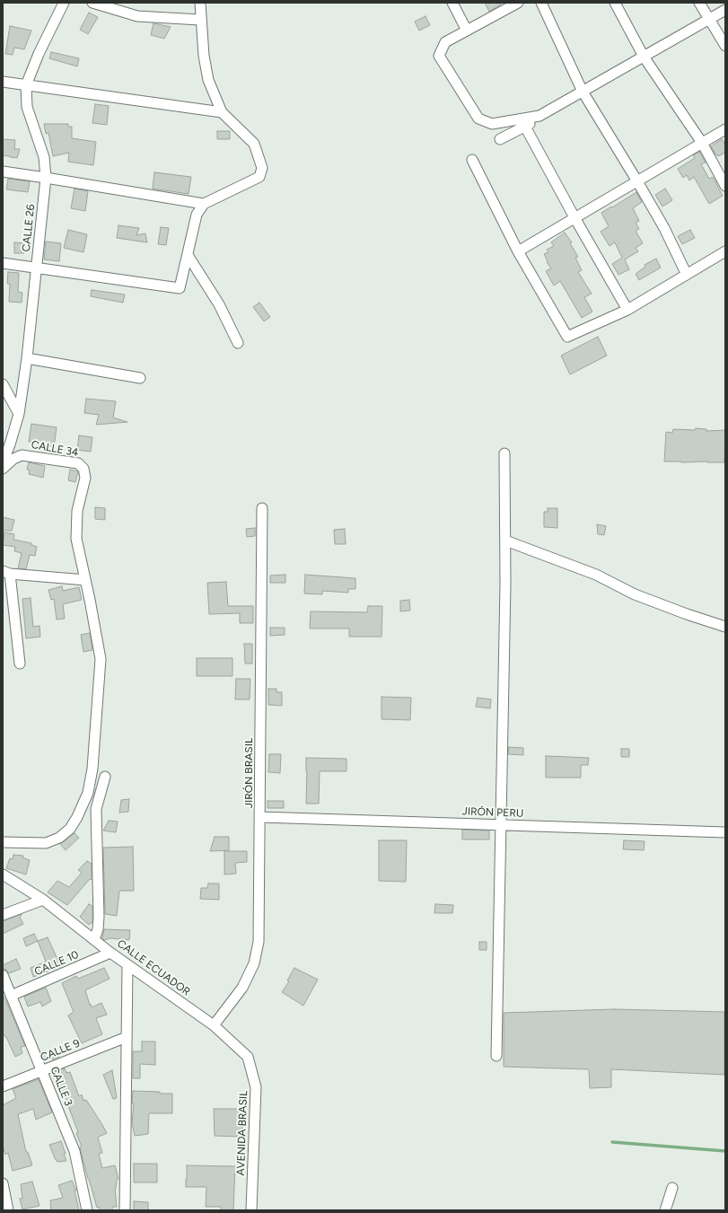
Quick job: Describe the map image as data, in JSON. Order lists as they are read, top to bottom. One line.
{"streets":{"street":["CALLE 26","CALLE 34","JIRÓN BRASIL","JIRÓN PERU","CALLE 10","CALLE ECUADOR","CALLE 9","CALLE 3","AVENIDA BRASIL"]},"crossings":[["JIRÓN BRASIL","JIRÓN PERU"],["JIRÓN BRASIL","CALLE ECUADOR"],["CALLE 10","CALLE ECUADOR"],["CALLE 10","CALLE 3"],["CALLE ECUADOR","AVENIDA BRASIL"],["CALLE 9","CALLE 3"]]}
